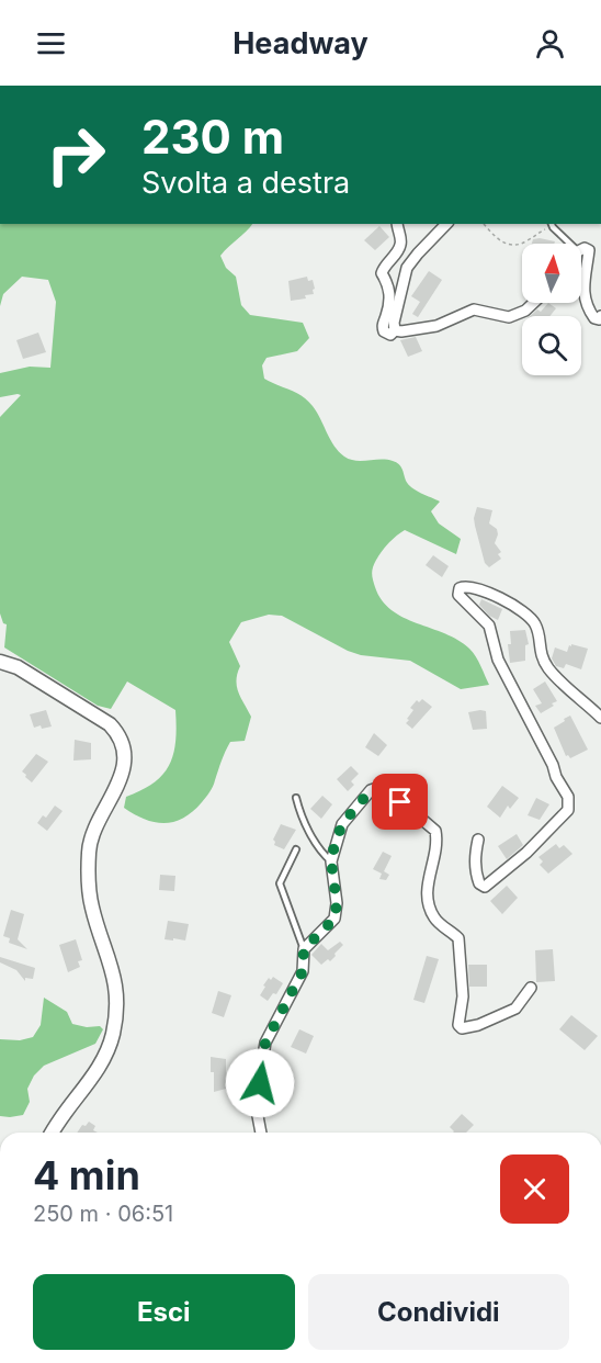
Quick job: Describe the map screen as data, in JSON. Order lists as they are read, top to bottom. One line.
{"north":"top","page":{"header":"Headway","turn":["230 m","Svolta a destra"],"heading":["4 min","250 m · 06:51"],"buttons":["Esci","Condividi"]}}
